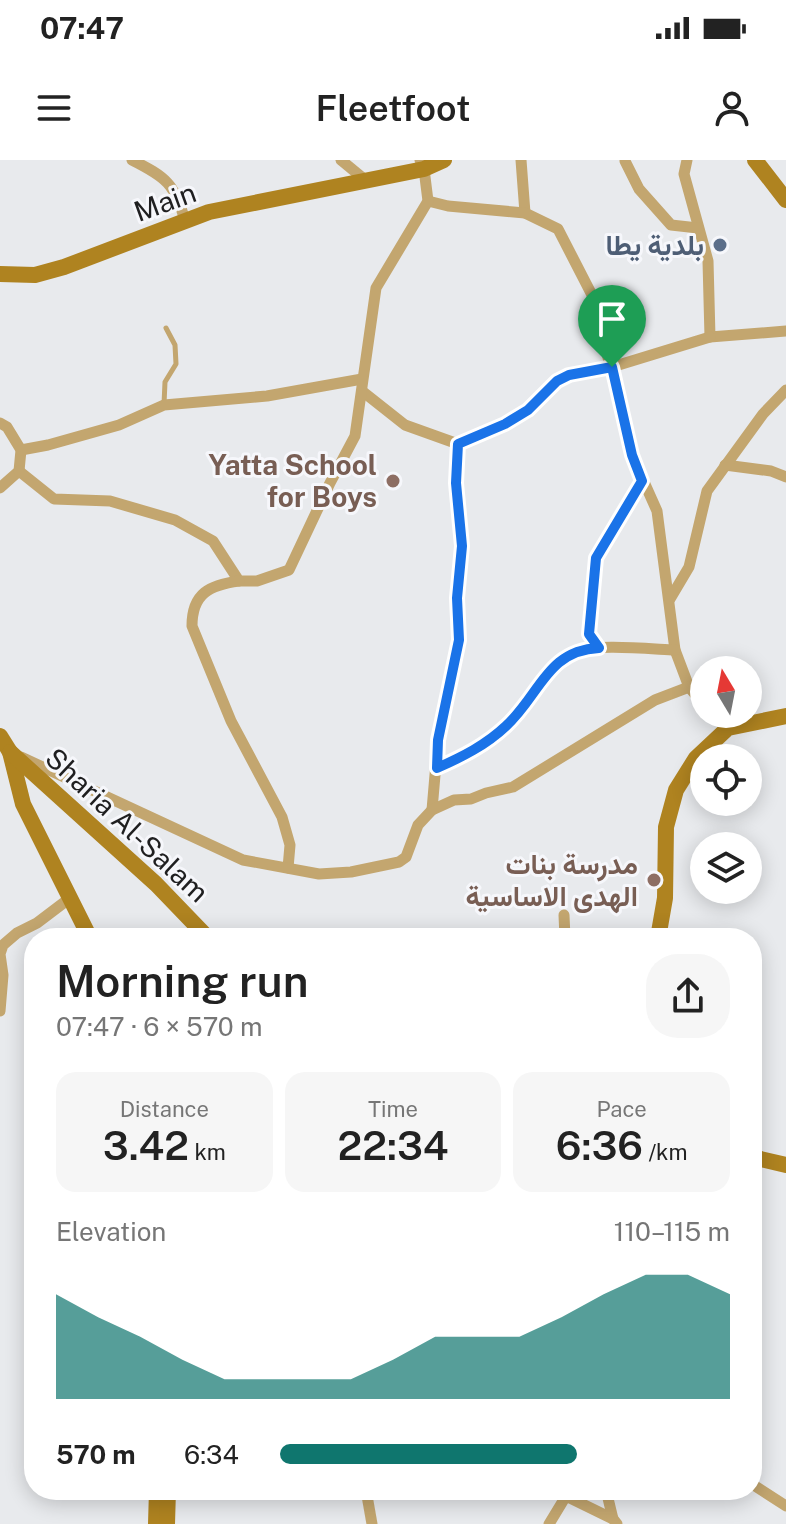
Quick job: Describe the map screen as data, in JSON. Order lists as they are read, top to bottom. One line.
{"streets":{"main road":["Main","Sharia Al-Salam"]},"places":["بلدية يطا","Yatta School for Boys","مدرسة بنات الهدى الاساسية"],"north":"top","page":{"status":"07:47","header":"Fleetfoot","heading":["Morning run","07:47 · 6 × 570 m"],"stats":[["Distance","3.42 km"],["Time","22:34"],["Pace","6:36 /km"]],"chart":["Elevation","110–115 m"],"list":[{"name":"570 m","note":"6:34"}]}}
